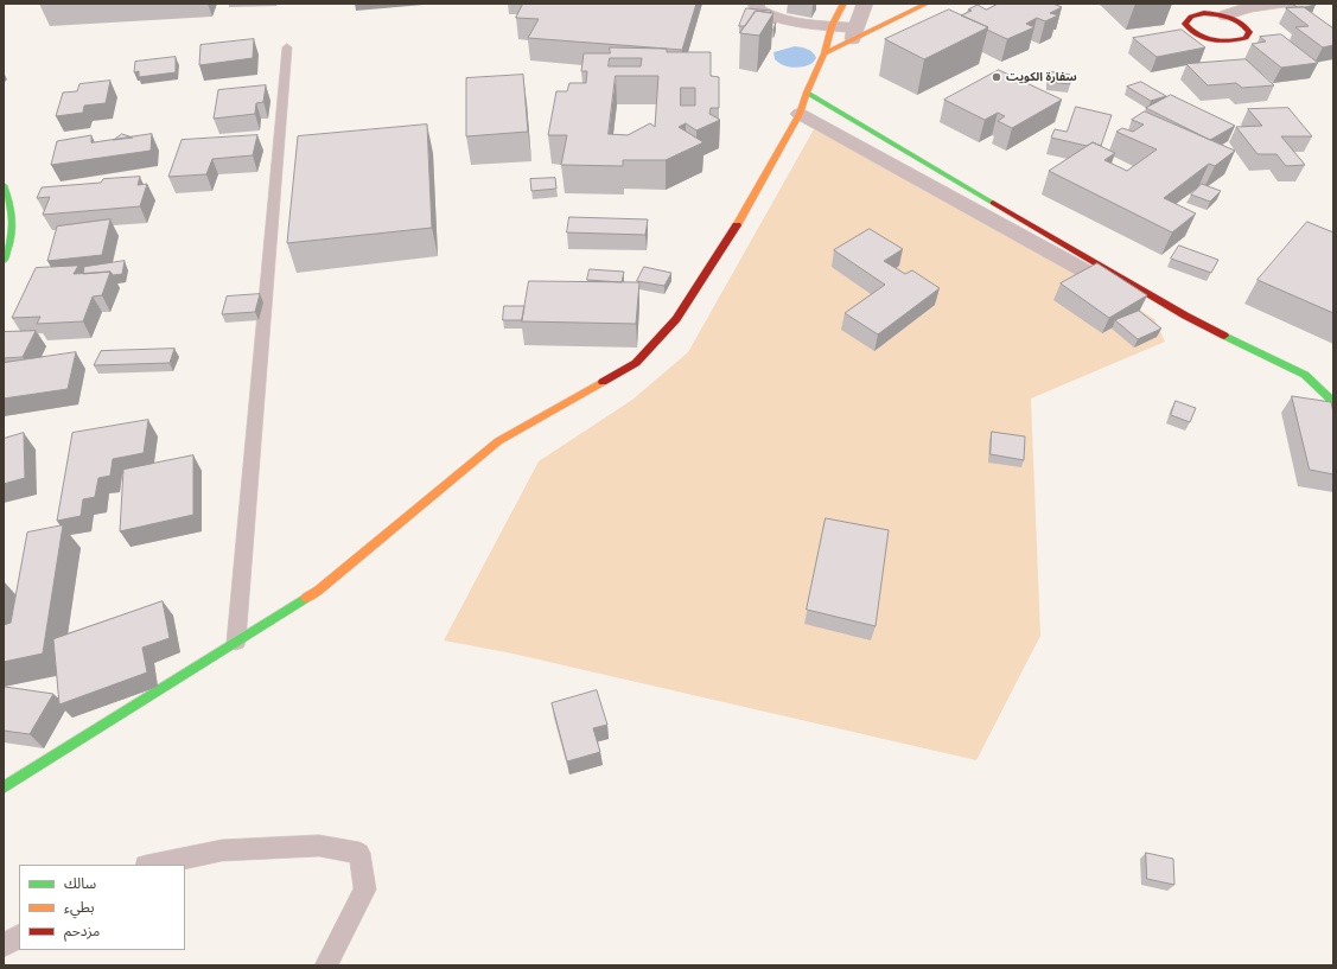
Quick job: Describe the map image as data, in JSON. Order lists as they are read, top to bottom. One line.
{"places":["سفارة الكويت"],"legend":["سالك","بطيء","مزدحم"]}
